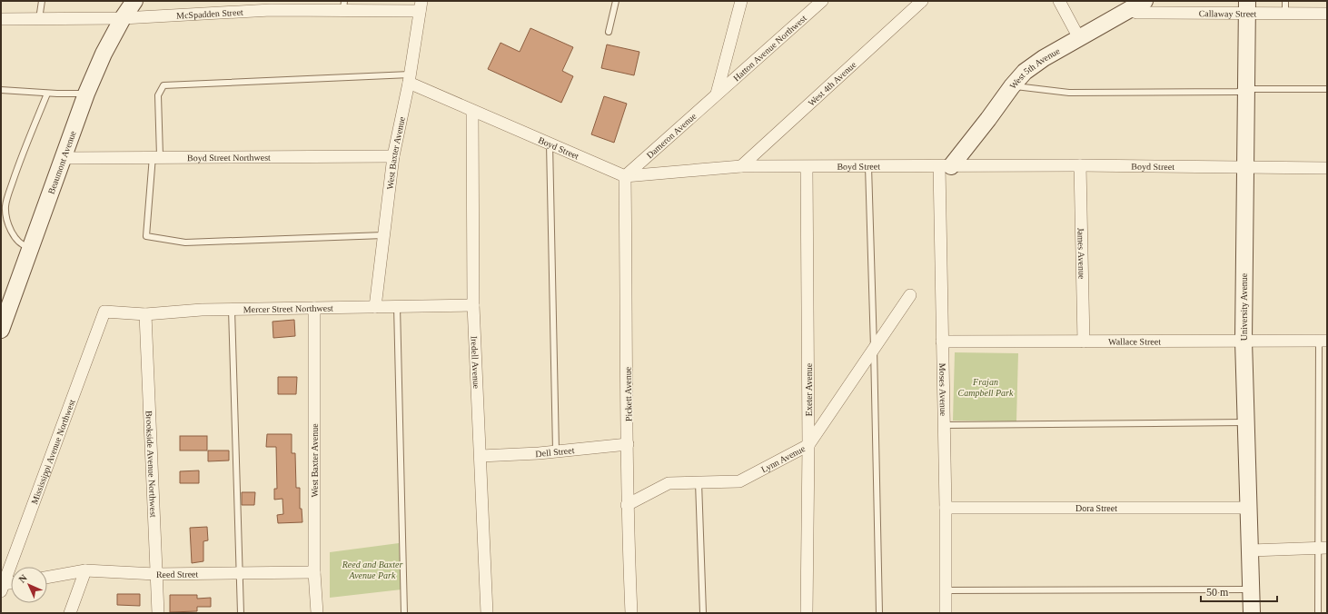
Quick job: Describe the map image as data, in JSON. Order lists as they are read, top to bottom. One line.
{"streets":{"street":["Callaway Street","McSpadden Street","Hatton Avenue Northwest","West 5th Avenue","West 4th Avenue","Dameron Avenue","Boyd Street","West Baxter Avenue","Boyd Street Northwest","Beaumont Avenue","James Avenue","University Avenue","Mercer Street Northwest","Wallace Street","Iredell Avenue","Exeter Avenue","Moses Avenue","Pickett Avenue","Dell Street","Mississippi Avenue Northwest","Lynn Avenue","Brookside Avenue Northwest","Dora Street","Reed Street"]},"crossings":[["Callaway Street","West 5th Avenue"],["Callaway Street","University Avenue"],["McSpadden Street","West Baxter Avenue"],["McSpadden Street","Beaumont Avenue"],["Hatton Avenue Northwest","Dameron Avenue"],["West 5th Avenue","Boyd Street"],["West 5th Avenue","Moses Avenue"],["West 4th Avenue","Boyd Street"],["Dameron Avenue","Boyd Street"],["Dameron Avenue","Pickett Avenue"],["Boyd Street","West Baxter Avenue"],["Boyd Street","James Avenue"],["Boyd Street","University Avenue"],["Boyd Street","Iredell Avenue"],["Boyd Street","Exeter Avenue"],["Boyd Street","Moses Avenue"],["Boyd Street","Pickett Avenue"],["West Baxter Avenue","Boyd Street Northwest"],["West Baxter Avenue","Mercer Street Northwest"],["West Baxter Avenue","Reed Street"],["Boyd Street Northwest","Beaumont Avenue"],["James Avenue","Wallace Street"],["University Avenue","Wallace Street"],["University Avenue","Dora Street"],["Mercer Street Northwest","Iredell Avenue"],["Mercer Street Northwest","Mississippi Avenue Northwest"],["Mercer Street Northwest","Brookside Avenue Northwest"],["Wallace Street","Moses Avenue"],["Iredell Avenue","Dell Street"],["Exeter Avenue","Lynn Avenue"],["Moses Avenue","Dora Street"],["Pickett Avenue","Dell Street"],["Pickett Avenue","Lynn Avenue"],["Brookside Avenue Northwest","Reed Street"]],"parks":["Frajan Campbell Park","Reed and Baxter Avenue Park"],"scale_bar":"50 m","north":"top left"}
